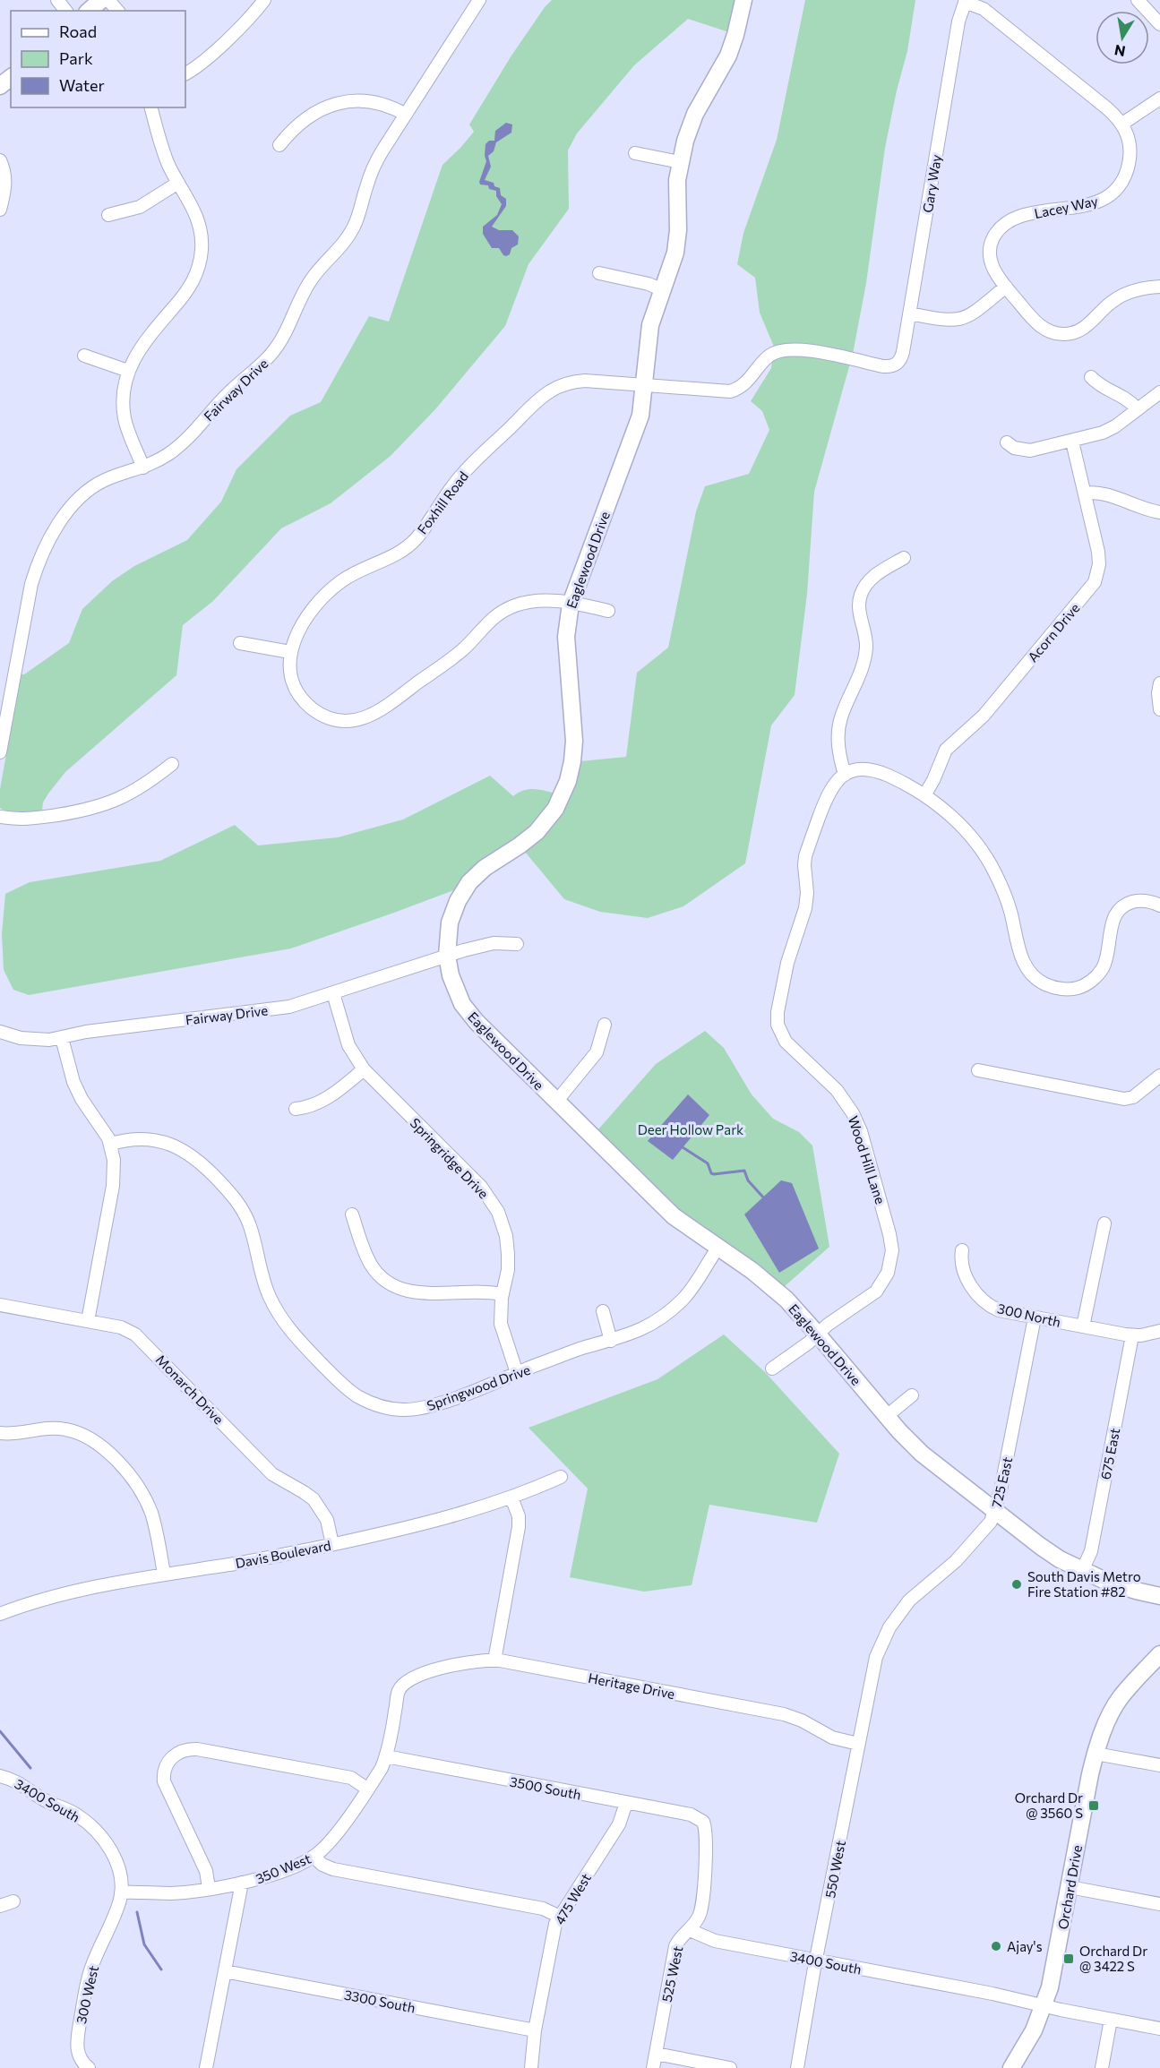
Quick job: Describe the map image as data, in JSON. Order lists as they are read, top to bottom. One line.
{"streets":{"main road":["Eaglewood Drive","Orchard Drive"],"street":["Gary Way","Lacey Way","Fairway Drive","Foxhill Road","Acorn Drive","Springridge Drive","Wood Hill Lane","300 North","Springwood Drive","Monarch Drive","675 East","725 East","Davis Boulevard","Heritage Drive","3500 South","3400 South","350 West","550 West","475 West","525 West","300 West","3300 South"]},"crossings":[["Gary Way","Foxhill Road"],["Fairway Drive","Eaglewood Drive"],["Fairway Drive","Springridge Drive"],["Foxhill Road","Eaglewood Drive"],["Eaglewood Drive","Wood Hill Lane"],["Eaglewood Drive","Springwood Drive"],["Eaglewood Drive","675 East"],["Eaglewood Drive","725 East"],["Springridge Drive","Springwood Drive"],["300 North","675 East"],["300 North","725 East"],["Monarch Drive","Davis Boulevard"],["725 East","550 West"],["Heritage Drive","350 West"],["Heritage Drive","550 West"],["3500 South","350 West"],["3500 South","475 West"],["3500 South","525 West"],["3400 South","550 West"],["3400 South","Orchard Drive"],["3400 South","525 West"],["3400 South","300 West"],["350 West","3300 South"],["475 West","3300 South"]],"parks":["Deer Hollow Park"],"places":{"other":["South Davis Metro Fire Station #82","Ajay's"],"transit":["Orchard Dr @ 3560 S","Orchard Dr @ 3422 S"]},"legend":["Road","Park","Water"],"north":"bottom"}
